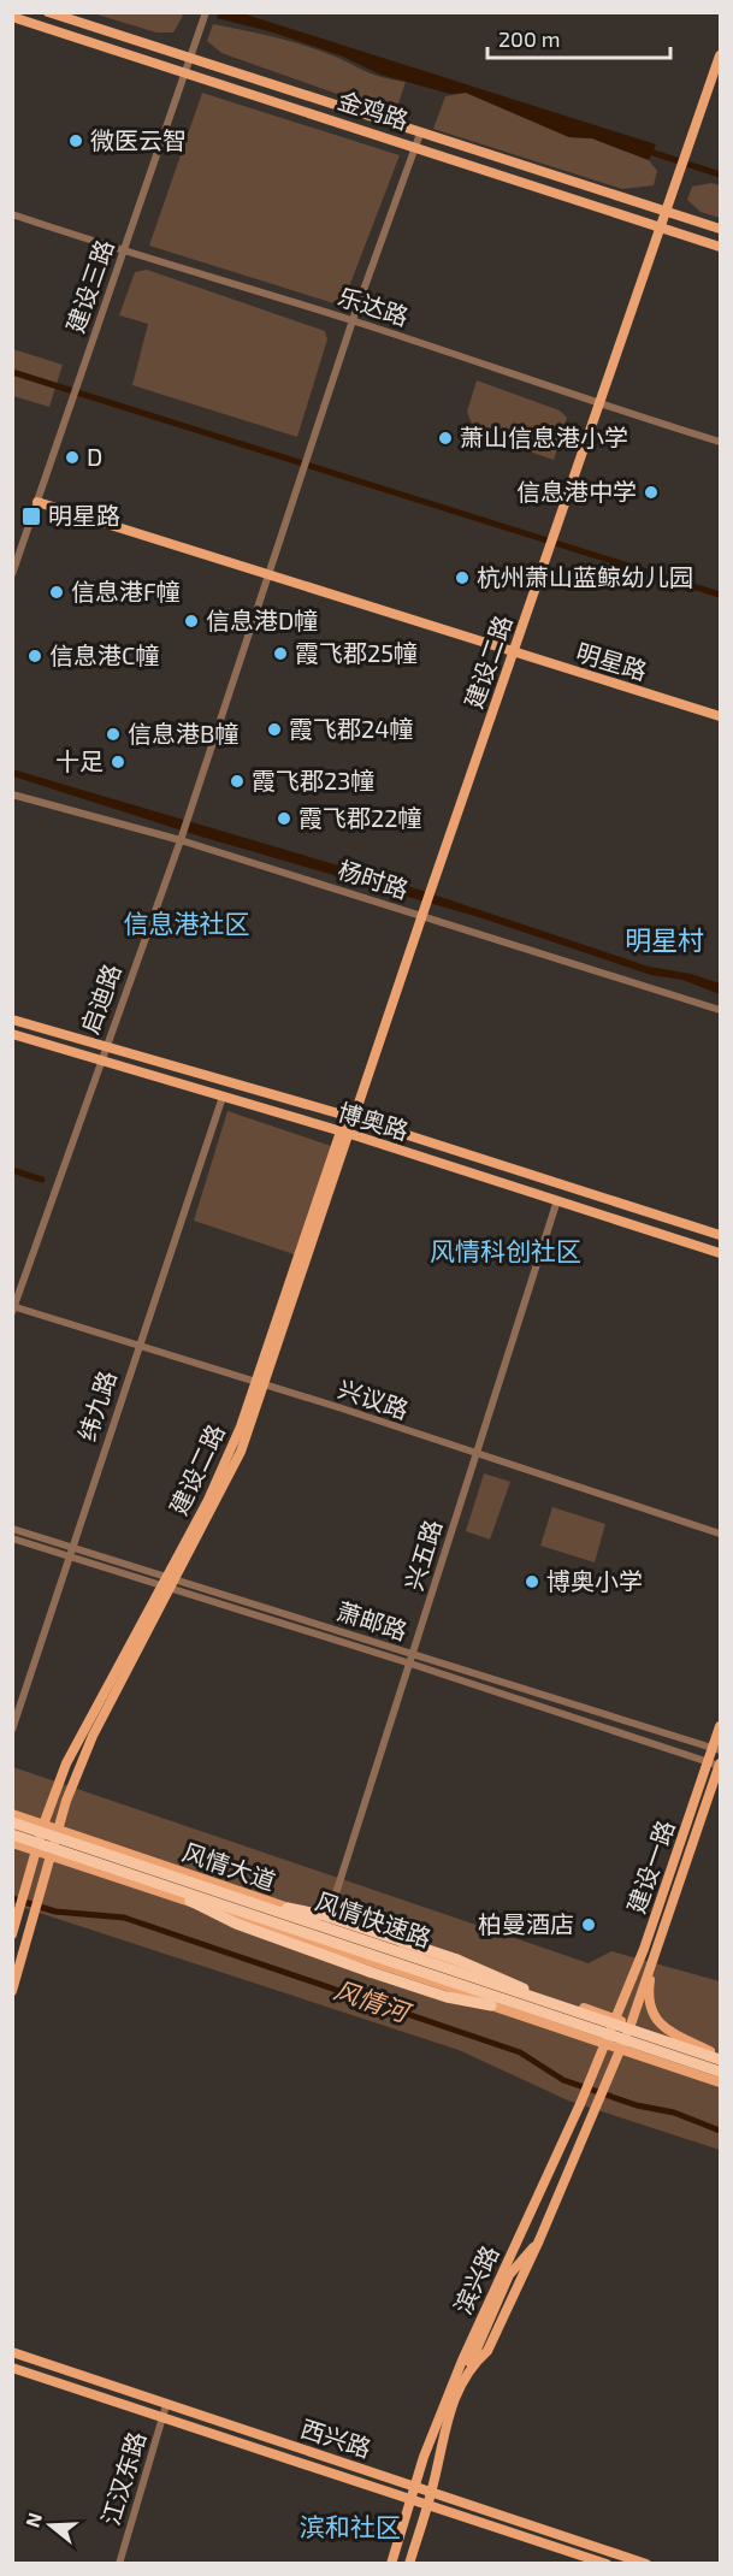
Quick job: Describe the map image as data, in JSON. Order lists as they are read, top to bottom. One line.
{"streets":{"highway":["风情快速路"],"main road":["金鸡路","建设二路","明星路","博奥路","风情大道","建设一路","滨兴路","西兴路"],"street":["建设三路","乐达路","杨时路","启迪路","兴议路","纬九路","兴五路","萧邮路","江汉东路"]},"crossings":[["金鸡路","建设三路"],["金鸡路","建设二路"],["金鸡路","启迪路"],["建设三路","乐达路"],["建设三路","明星路"],["乐达路","建设二路"],["乐达路","启迪路"],["建设二路","明星路"],["建设二路","杨时路"],["建设二路","博奥路"],["建设二路","兴议路"],["建设二路","风情大道"],["明星路","启迪路"],["杨时路","启迪路"],["启迪路","博奥路"],["启迪路","兴议路"],["博奥路","纬九路"],["博奥路","兴五路"],["兴议路","纬九路"],["兴议路","兴五路"],["兴五路","萧邮路"],["兴五路","风情大道"],["萧邮路","建设一路"],["风情大道","建设一路"],["风情大道","滨兴路"],["建设一路","滨兴路"],["滨兴路","西兴路"],["西兴路","江汉东路"]],"districts":["信息港社区","明星村","风情科创社区","滨和社区"],"water":["风情河"],"places":{"other":["微医云智","萧山信息港小学","D","信息港中学","杭州萧山蓝鲸幼儿园","信息港F幢","信息港D幢","霞飞郡25幢","信息港C幢","霞飞郡24幢","信息港B幢","十足","霞飞郡23幢","霞飞郡22幢","博奥小学","柏曼酒店"],"transit":["明星路"]},"scale_bar":"200 m","north":"left"}
